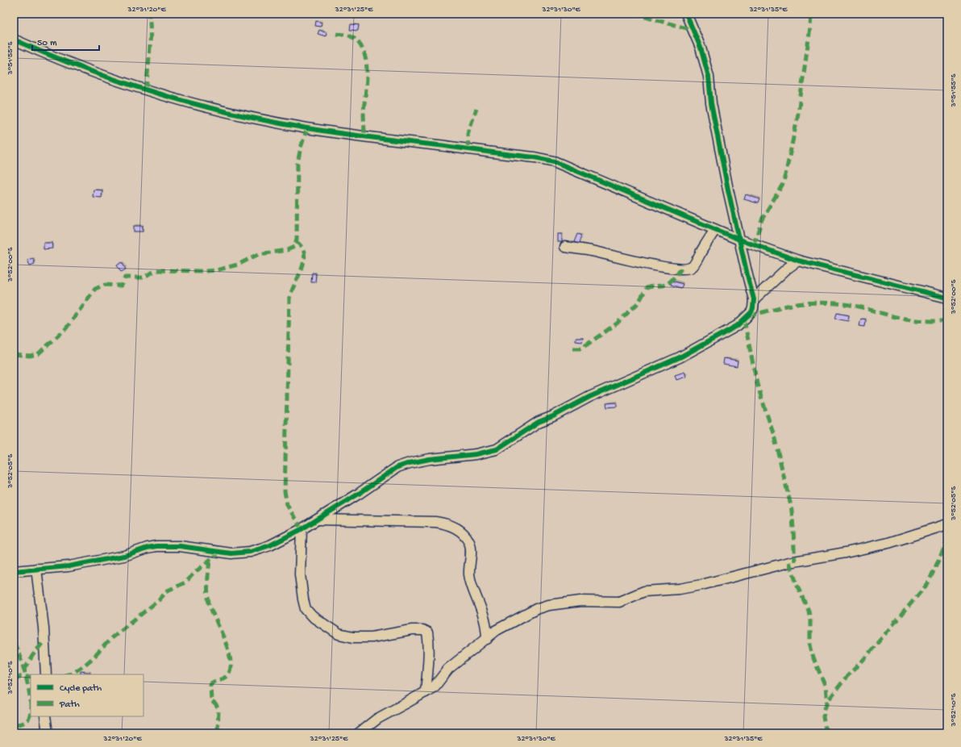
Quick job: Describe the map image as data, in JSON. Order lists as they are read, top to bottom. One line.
{"legend":["Cycle path","Path"],"scale_bar":"50 m","coordinates":["32°31'20\"E","32°31'25\"E","32°31'30\"E","32°31'35\"E","3°51'55\"S","3°52'00\"S","3°52'05\"S","3°52'10\"S"]}
